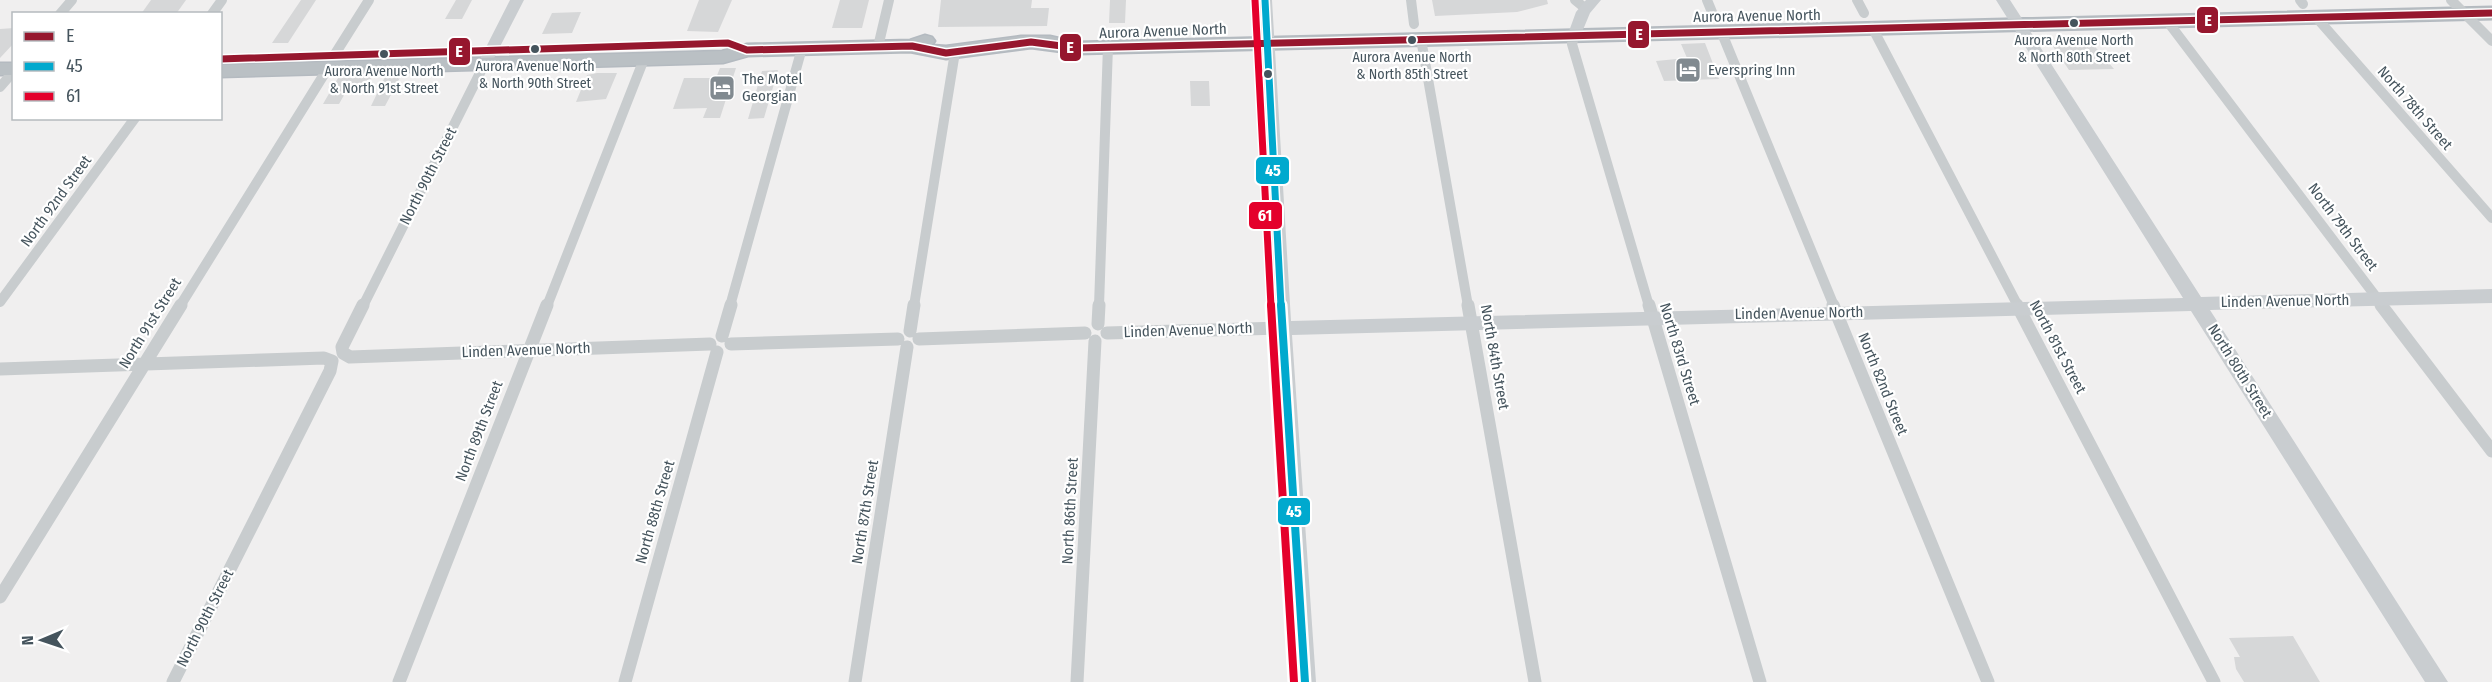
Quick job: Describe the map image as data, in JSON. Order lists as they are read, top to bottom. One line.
{"streets":{"highway":["Aurora Avenue North"],"street":["North 78th Street","North 90th Street","North 92nd Street","North 79th Street","Linden Avenue North","North 91st Street","North 81st Street","North 83rd Street","North 84th Street","North 80th Street","North 82nd Street","North 89th Street","North 86th Street","North 88th Street","North 87th Street"]},"crossings":[["Aurora Avenue North","North 78th Street"],["Aurora Avenue North","North 90th Street"],["Aurora Avenue North","North 79th Street"],["Aurora Avenue North","North 91st Street"],["Aurora Avenue North","North 81st Street"],["Aurora Avenue North","North 83rd Street"],["Aurora Avenue North","North 84th Street"],["Aurora Avenue North","North 80th Street"],["Aurora Avenue North","North 82nd Street"],["Aurora Avenue North","North 89th Street"],["Aurora Avenue North","North 87th Street"],["North 90th Street","Linden Avenue North"],["North 79th Street","Linden Avenue North"],["Linden Avenue North","North 91st Street"],["Linden Avenue North","North 81st Street"],["Linden Avenue North","North 83rd Street"],["Linden Avenue North","North 84th Street"],["Linden Avenue North","North 80th Street"],["Linden Avenue North","North 82nd Street"],["Linden Avenue North","North 89th Street"],["Linden Avenue North","North 88th Street"]],"places":{"other":["Aurora Avenue North & North 80th Street","Aurora Avenue North & North 85th Street","Aurora Avenue North & North 90th Street","Aurora Avenue North & North 91st Street"],"hotel":["Everspring Inn","The Motel Georgian"]},"lines":["transit line 45","transit line 61","transit line E"],"legend":["E","45","61"],"north":"left"}
